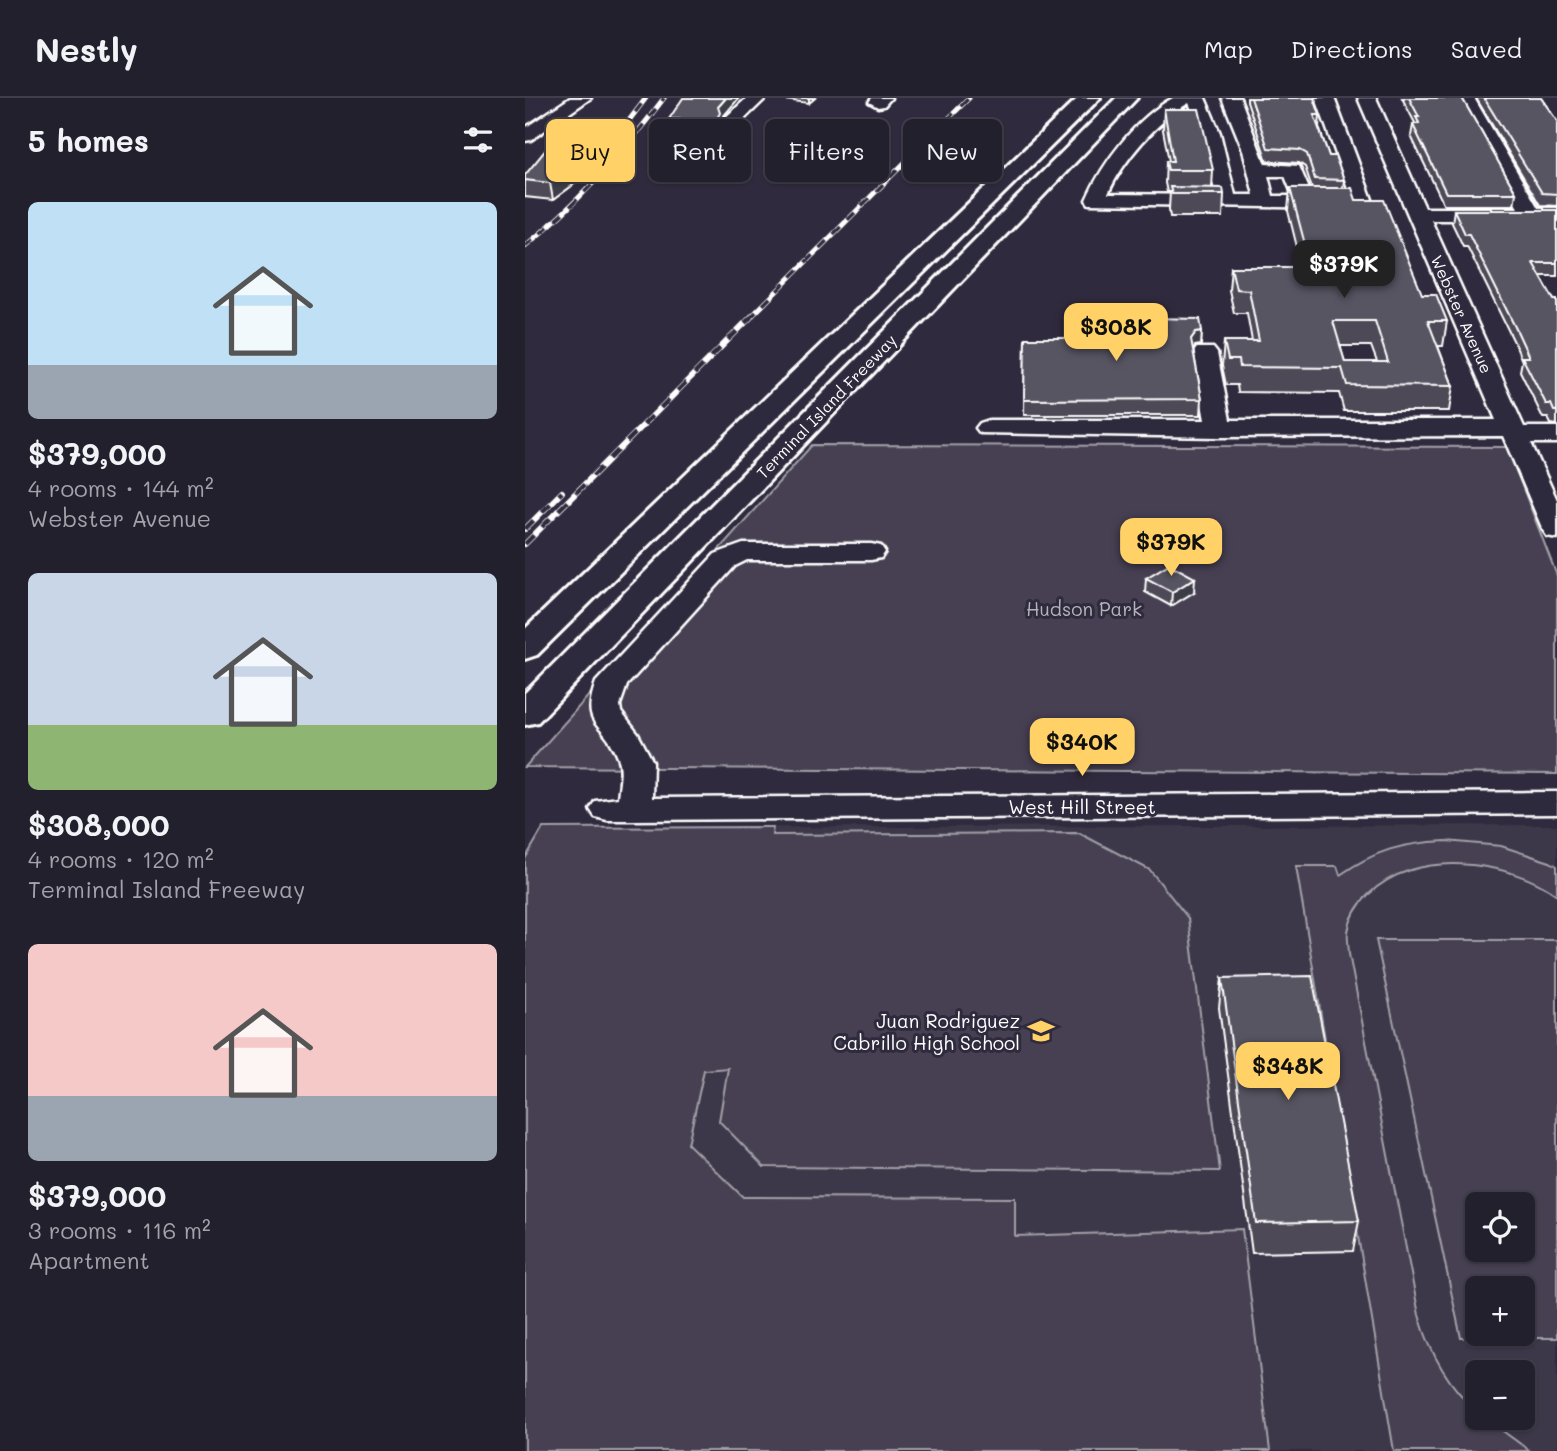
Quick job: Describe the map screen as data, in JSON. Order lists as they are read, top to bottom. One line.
{"streets":{"highway":["Terminal Island Freeway"],"street":["Webster Avenue","West Hill Street"]},"parks":["Hudson Park"],"places":{"school or university":["Juan Rodriguez Cabrillo High School"]},"page":{"header":"Nestly","nav":["Map","Directions","Saved"],"heading":"5 homes","chip":["Buy","Rent","Filters","New"],"list":[{"name":"$379,000","note":"4 rooms · 144 m² · Webster Avenue"},{"name":"$308,000","note":"4 rooms · 120 m² · Terminal Island Freeway"},{"name":"$379,000","note":"3 rooms · 116 m² · Apartment"}],"price":["$379K","$308K","$379K","$340K","$348K"],"map_buttons":["+","−"]}}
